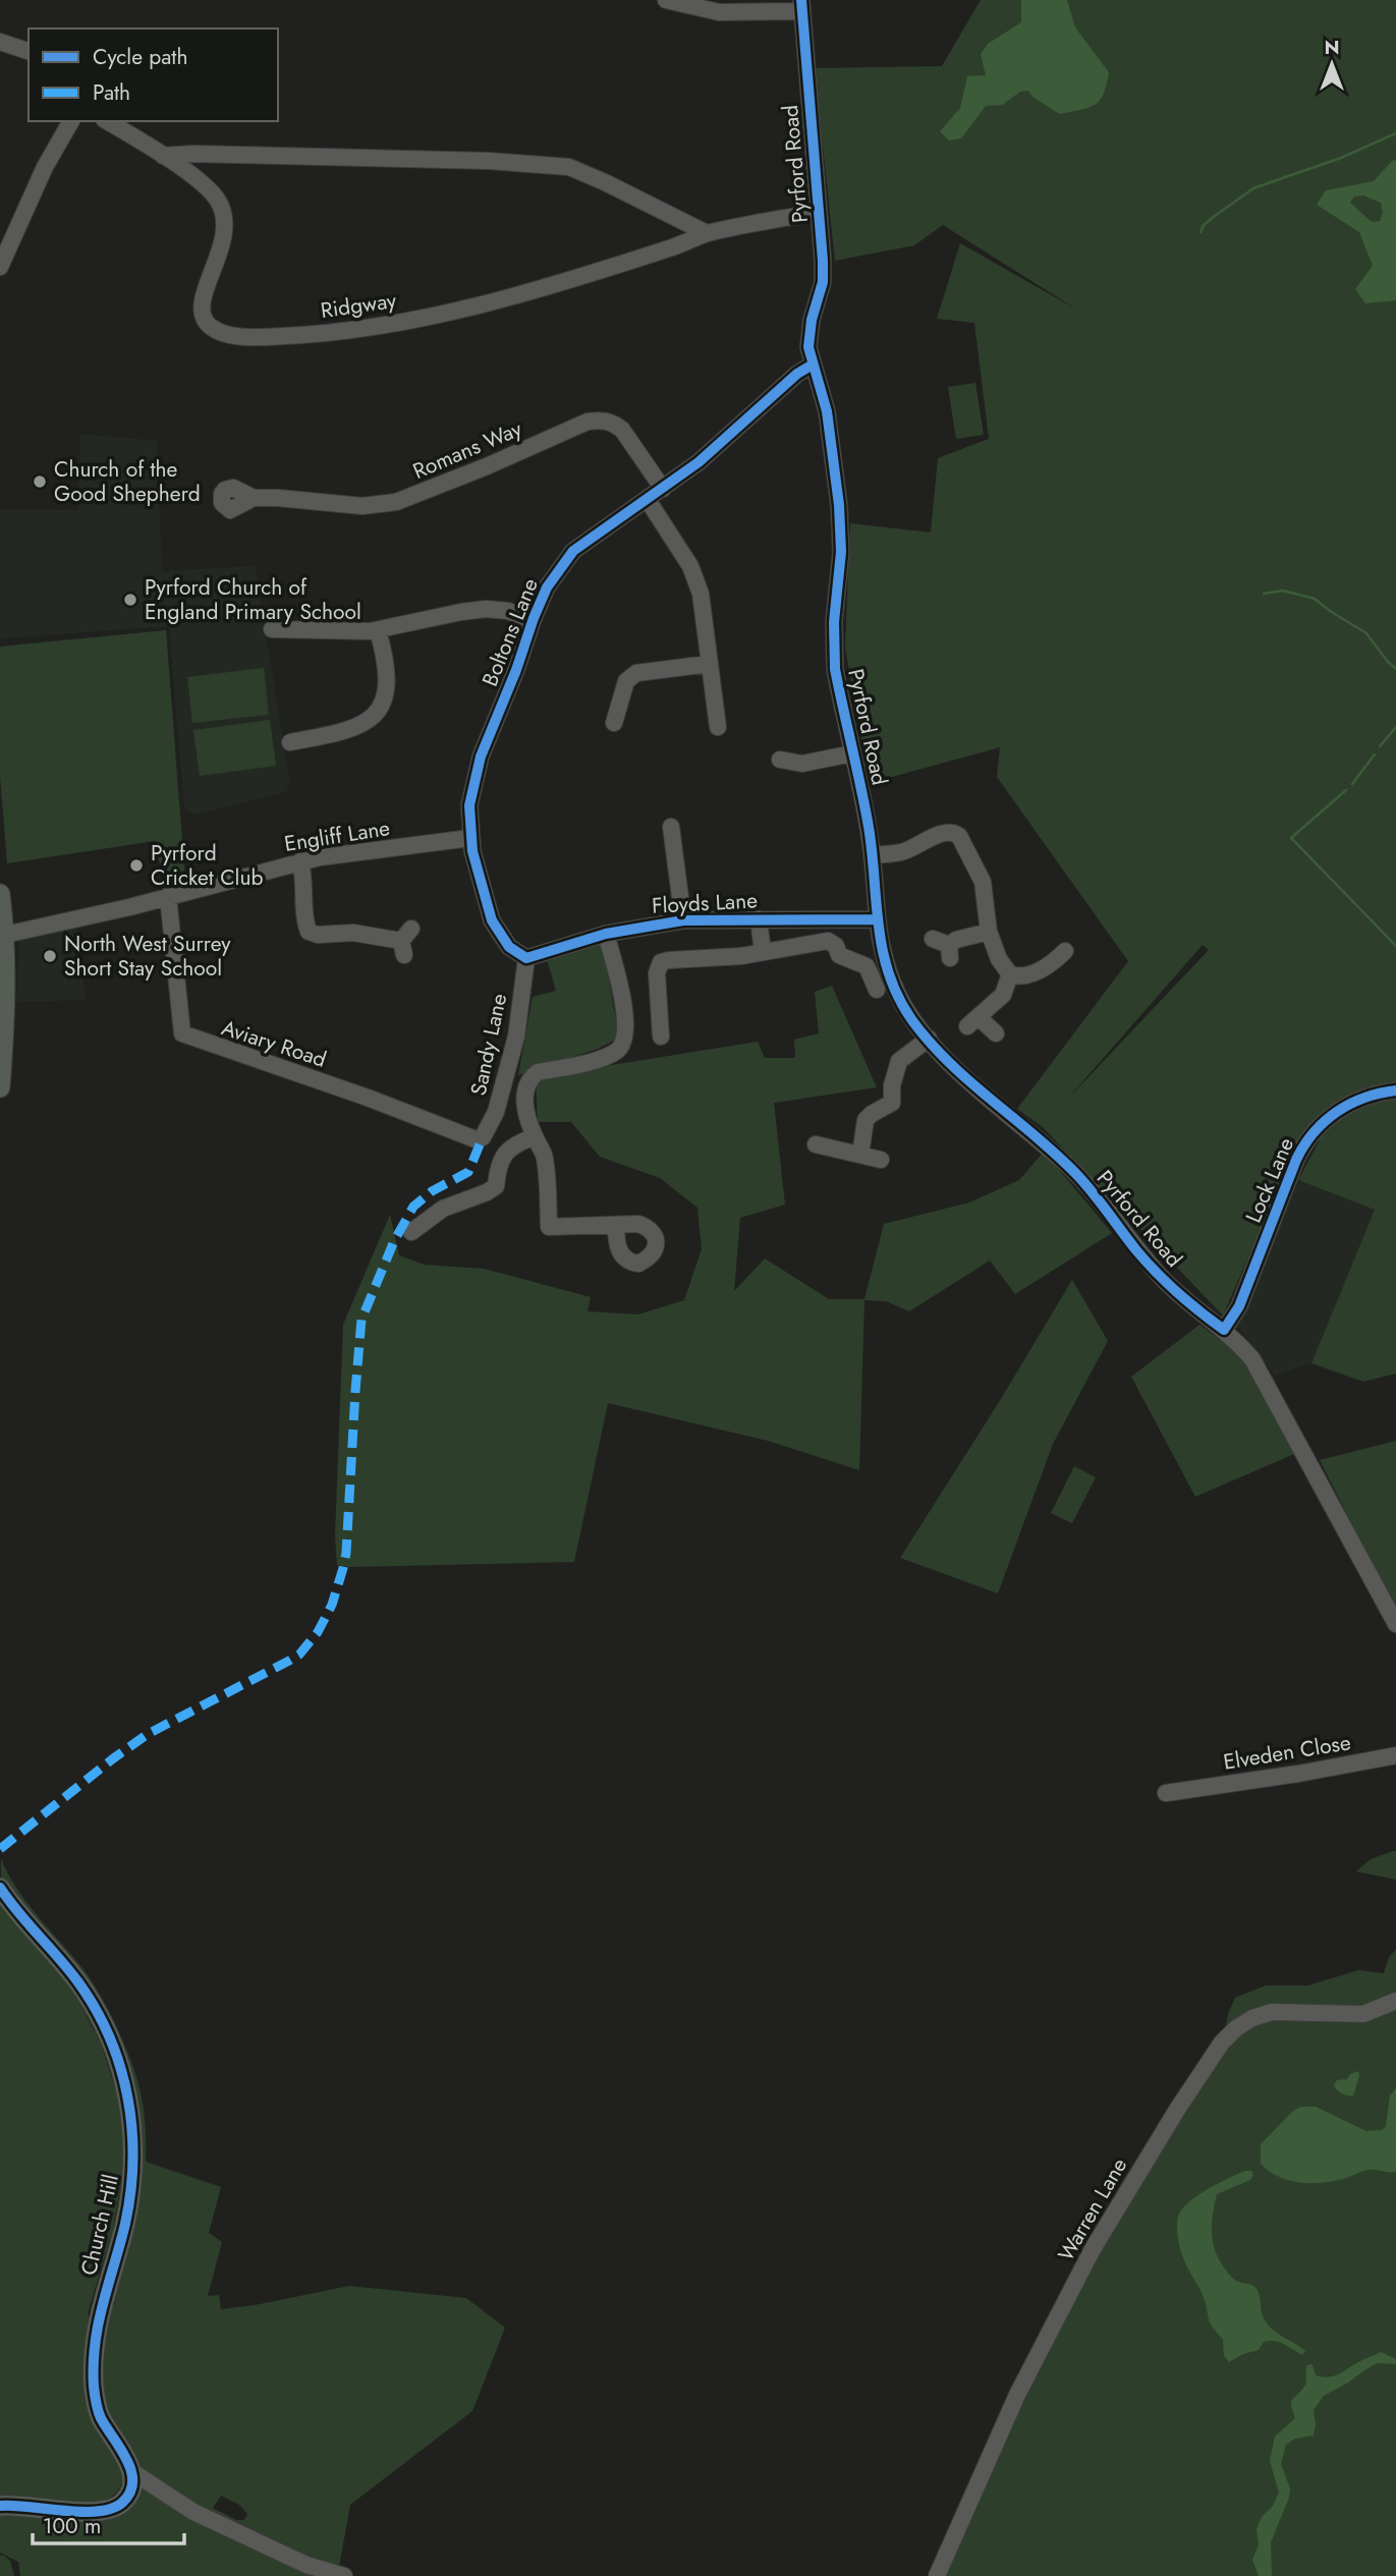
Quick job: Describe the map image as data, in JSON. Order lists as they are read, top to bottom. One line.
{"streets":{"main road":["Church Hill"],"street":["Pyrford Road","Ridgway","Romans Way","Boltons Lane","Engliff Lane","Floyds Lane","Aviary Road","Sandy Lane","Lock Lane","Elveden Close","Warren Lane"]},"crossings":[["Pyrford Road","Ridgway"],["Pyrford Road","Boltons Lane"],["Pyrford Road","Floyds Lane"],["Pyrford Road","Lock Lane"],["Romans Way","Boltons Lane"],["Boltons Lane","Engliff Lane"],["Boltons Lane","Floyds Lane"],["Boltons Lane","Sandy Lane"],["Engliff Lane","Aviary Road"],["Floyds Lane","Sandy Lane"],["Aviary Road","Sandy Lane"]],"places":["Church of the Good Shepherd","Pyrford Church of England Primary School","Pyrford Cricket Club","North West Surrey Short Stay School"],"legend":["Cycle path","Path"],"scale_bar":"100 m","north":"top"}
